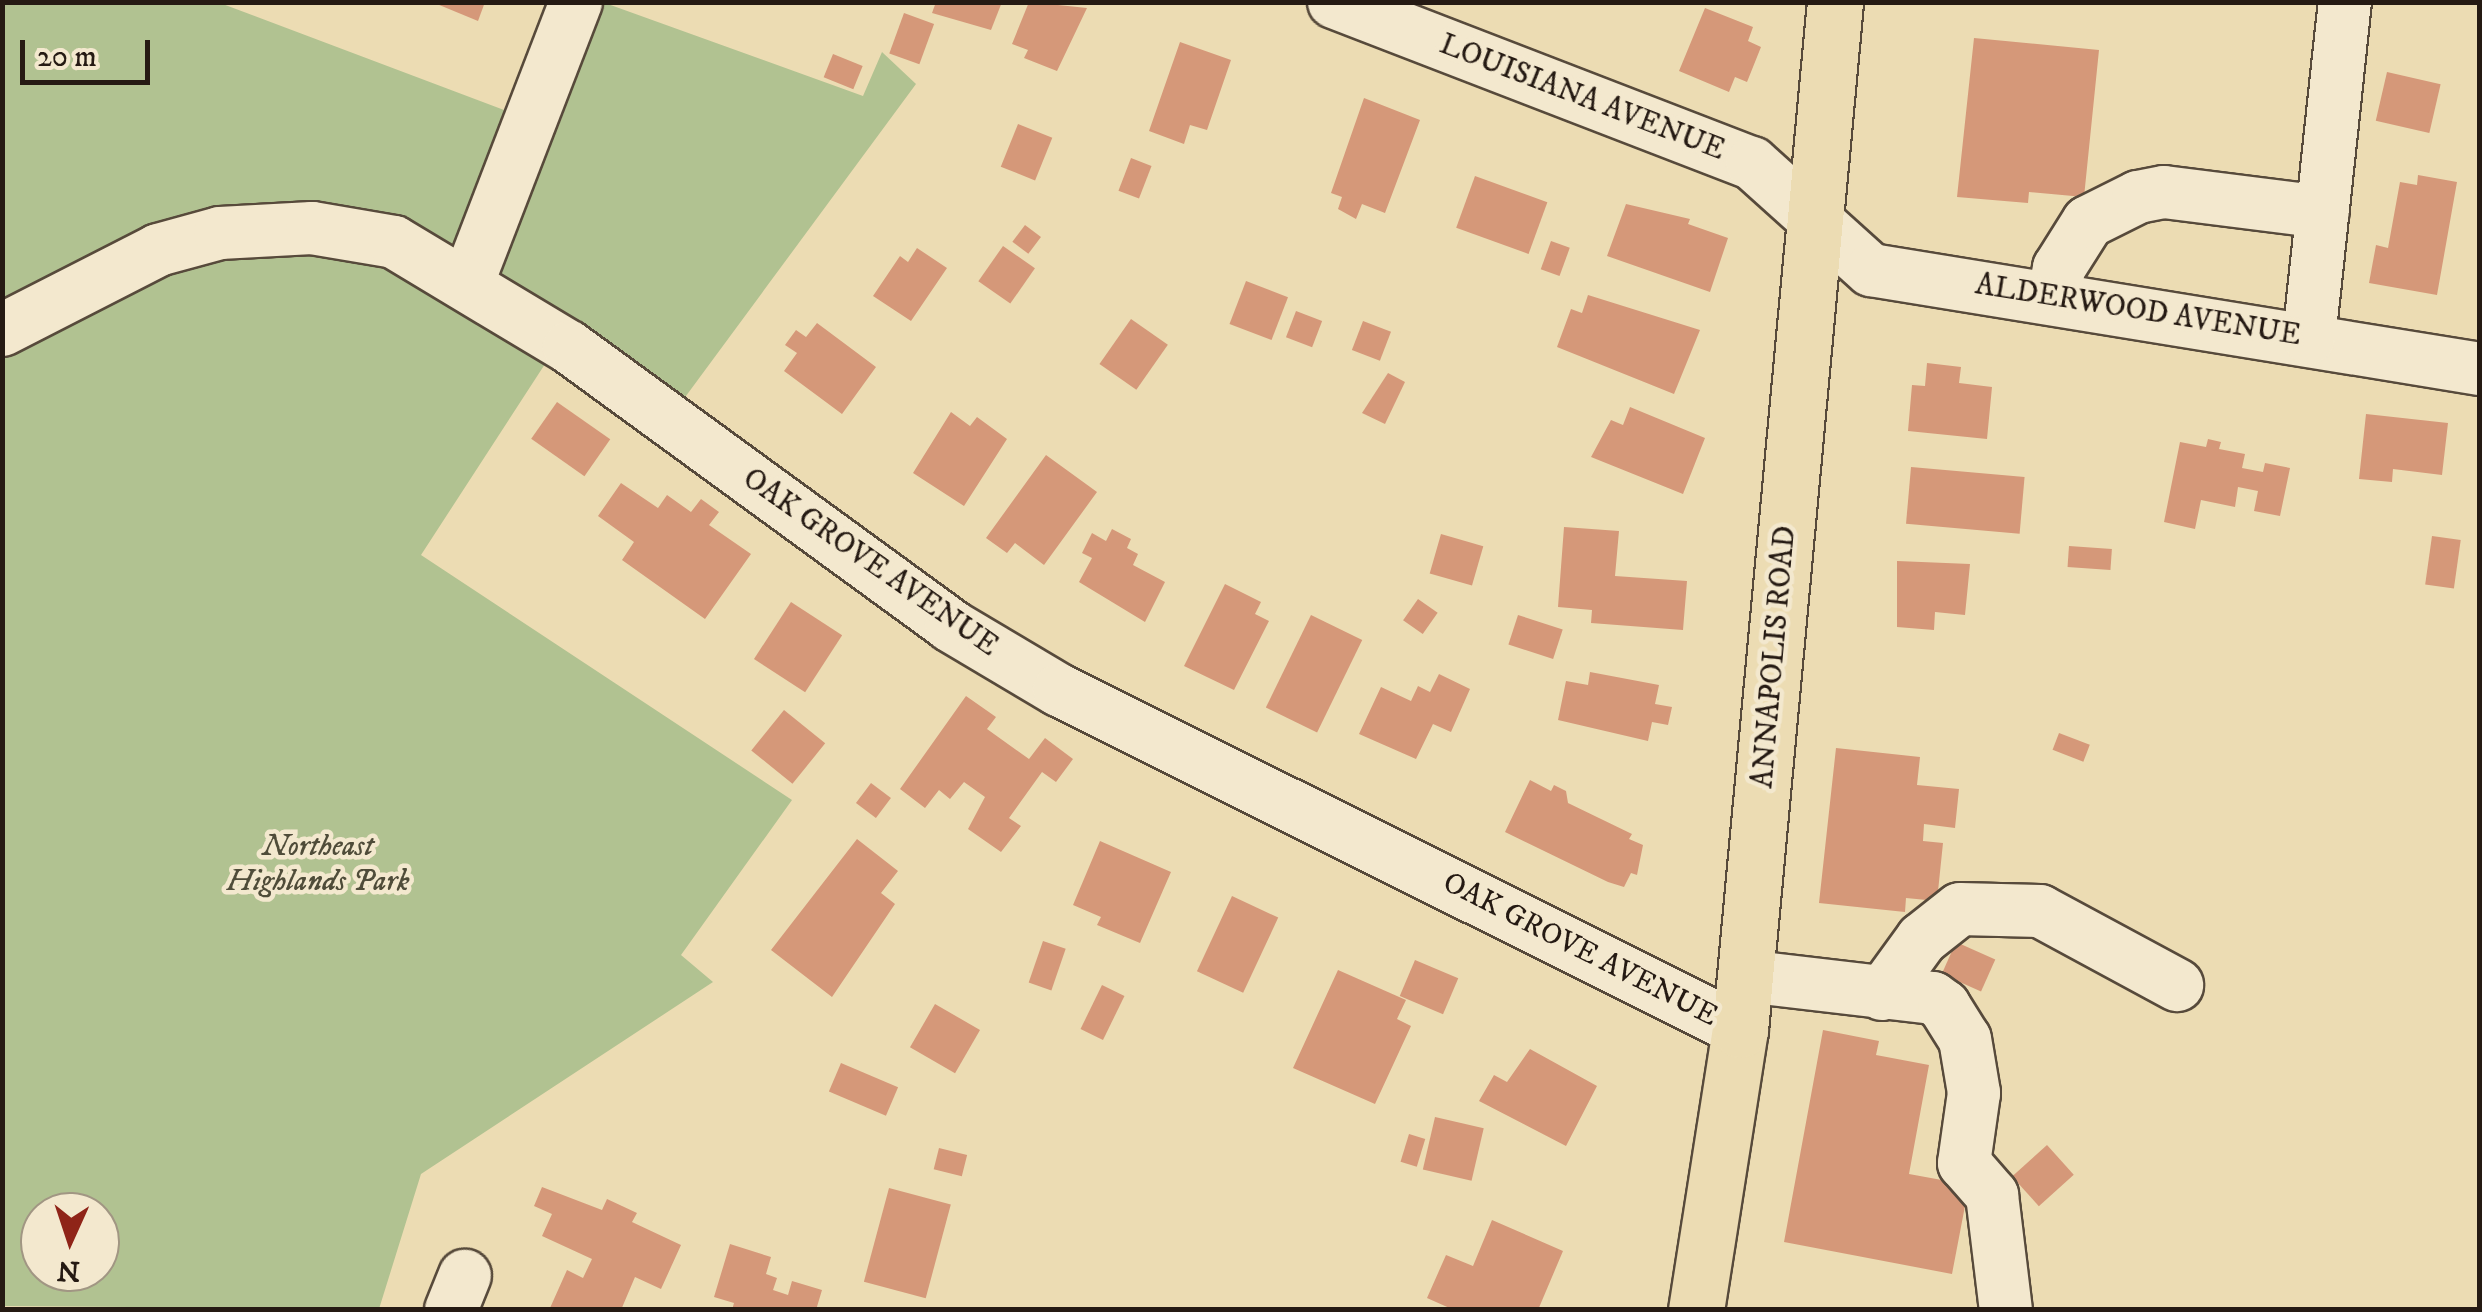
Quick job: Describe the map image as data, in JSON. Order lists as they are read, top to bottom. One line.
{"streets":{"main road":["ANNAPOLIS ROAD"],"street":["LOUISIANA AVENUE","ALDERWOOD AVENUE","OAK GROVE AVENUE"]},"crossings":[["LOUISIANA AVENUE","ALDERWOOD AVENUE"],["LOUISIANA AVENUE","ANNAPOLIS ROAD"],["ALDERWOOD AVENUE","ANNAPOLIS ROAD"],["OAK GROVE AVENUE","ANNAPOLIS ROAD"]],"parks":["Northeast Highlands Park"],"scale_bar":"20 m","north":"bottom"}
